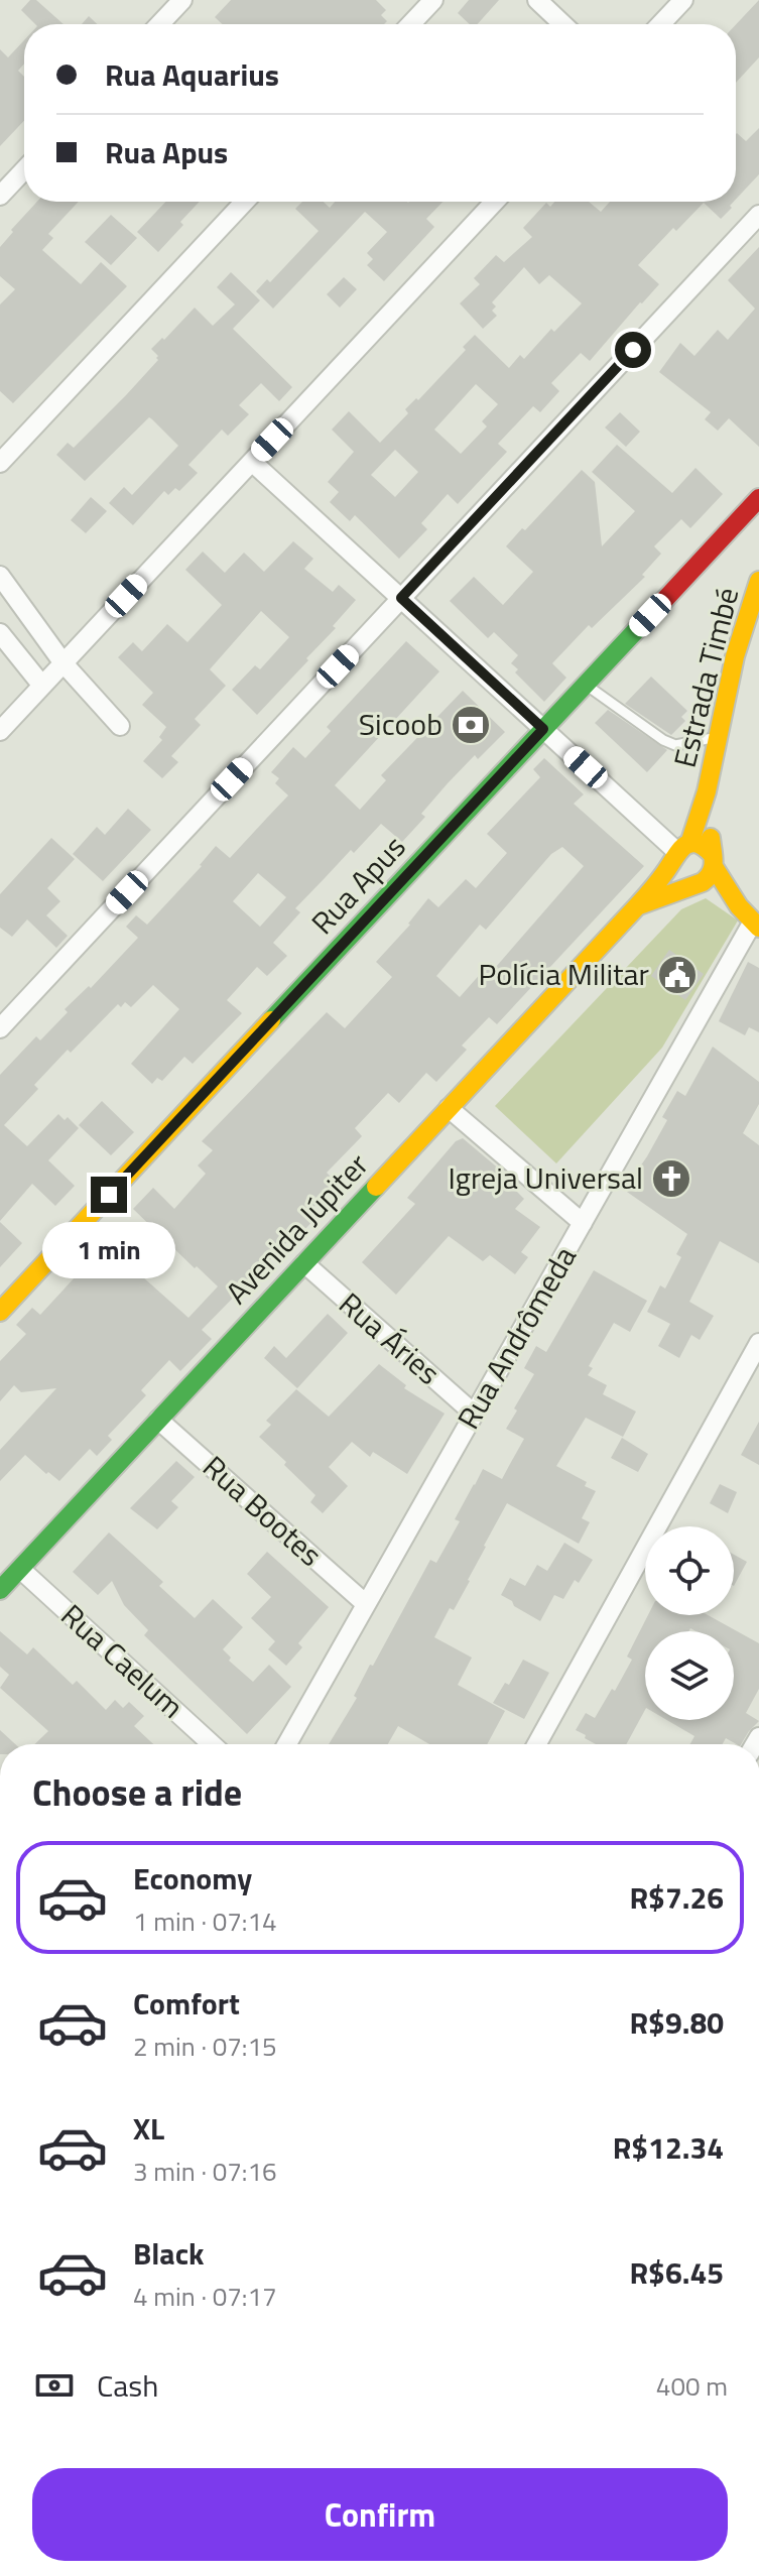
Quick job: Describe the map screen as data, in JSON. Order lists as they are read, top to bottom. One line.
{"streets":{"street":["Estrada Timbé","Rua Apus","Avenida Júpiter","Rua Andrômeda","Rua Áries","Rua Bootes","Rua Caelum"]},"crossings":[["Estrada Timbé","Avenida Júpiter"],["Avenida Júpiter","Rua Áries"],["Avenida Júpiter","Rua Bootes"],["Avenida Júpiter","Rua Caelum"],["Rua Andrômeda","Rua Áries"],["Rua Andrômeda","Rua Bootes"]],"places":{"bank":["Sicoob"],"public building":["Polícia Militar"],"church":["Igreja Universal"]},"page":{"banner":["Rua Aquarius","Rua Apus"],"bubble":"1 min","heading":"Choose a ride","list":[{"name":"Economy","note":"1 min · 07:14","value":"R$7.26"},{"name":"Comfort","note":"2 min · 07:15","value":"R$9.80"},{"name":"XL","note":"3 min · 07:16","value":"R$12.34"},{"name":"Black","note":"4 min · 07:17","value":"R$6.45"}],"pay":["Cash","400 m"],"buttons":"Confirm"}}
